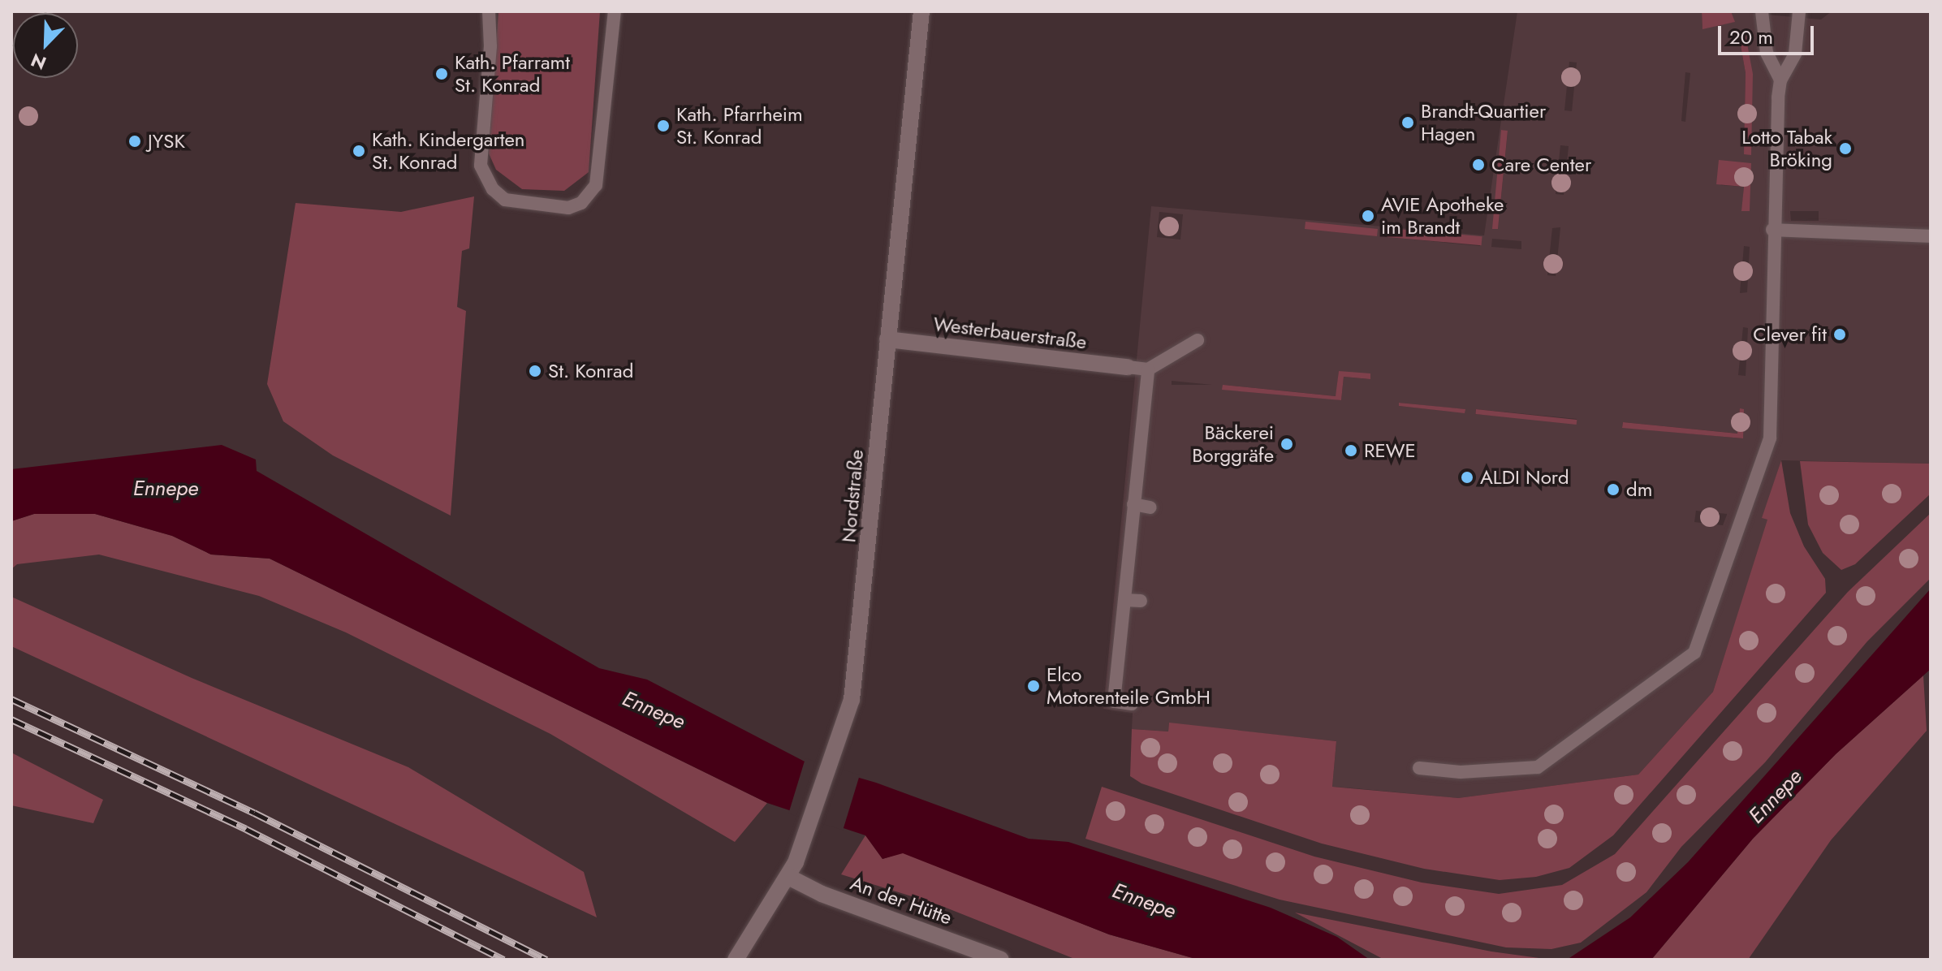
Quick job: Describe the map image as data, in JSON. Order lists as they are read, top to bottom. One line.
{"streets":{"street":["Westerbauerstraße","Nordstraße","An der Hütte"]},"crossings":[["Westerbauerstraße","Nordstraße"],["Nordstraße","An der Hütte"]],"water":["Ennepe"],"places":["Kath. Pfarramt St. Konrad","Brandt-Quartier Hagen","Kath. Pfarrheim St. Konrad","JYSK","Lotto Tabak Bröking","Kath. Kindergarten St. Konrad","Care Center","AVIE Apotheke im Brandt","Clever fit","St. Konrad","Bäckerei Borggräfe","REWE","ALDI Nord","dm","Elco Motorenteile GmbH"],"scale_bar":"20 m","north":"bottom left"}
